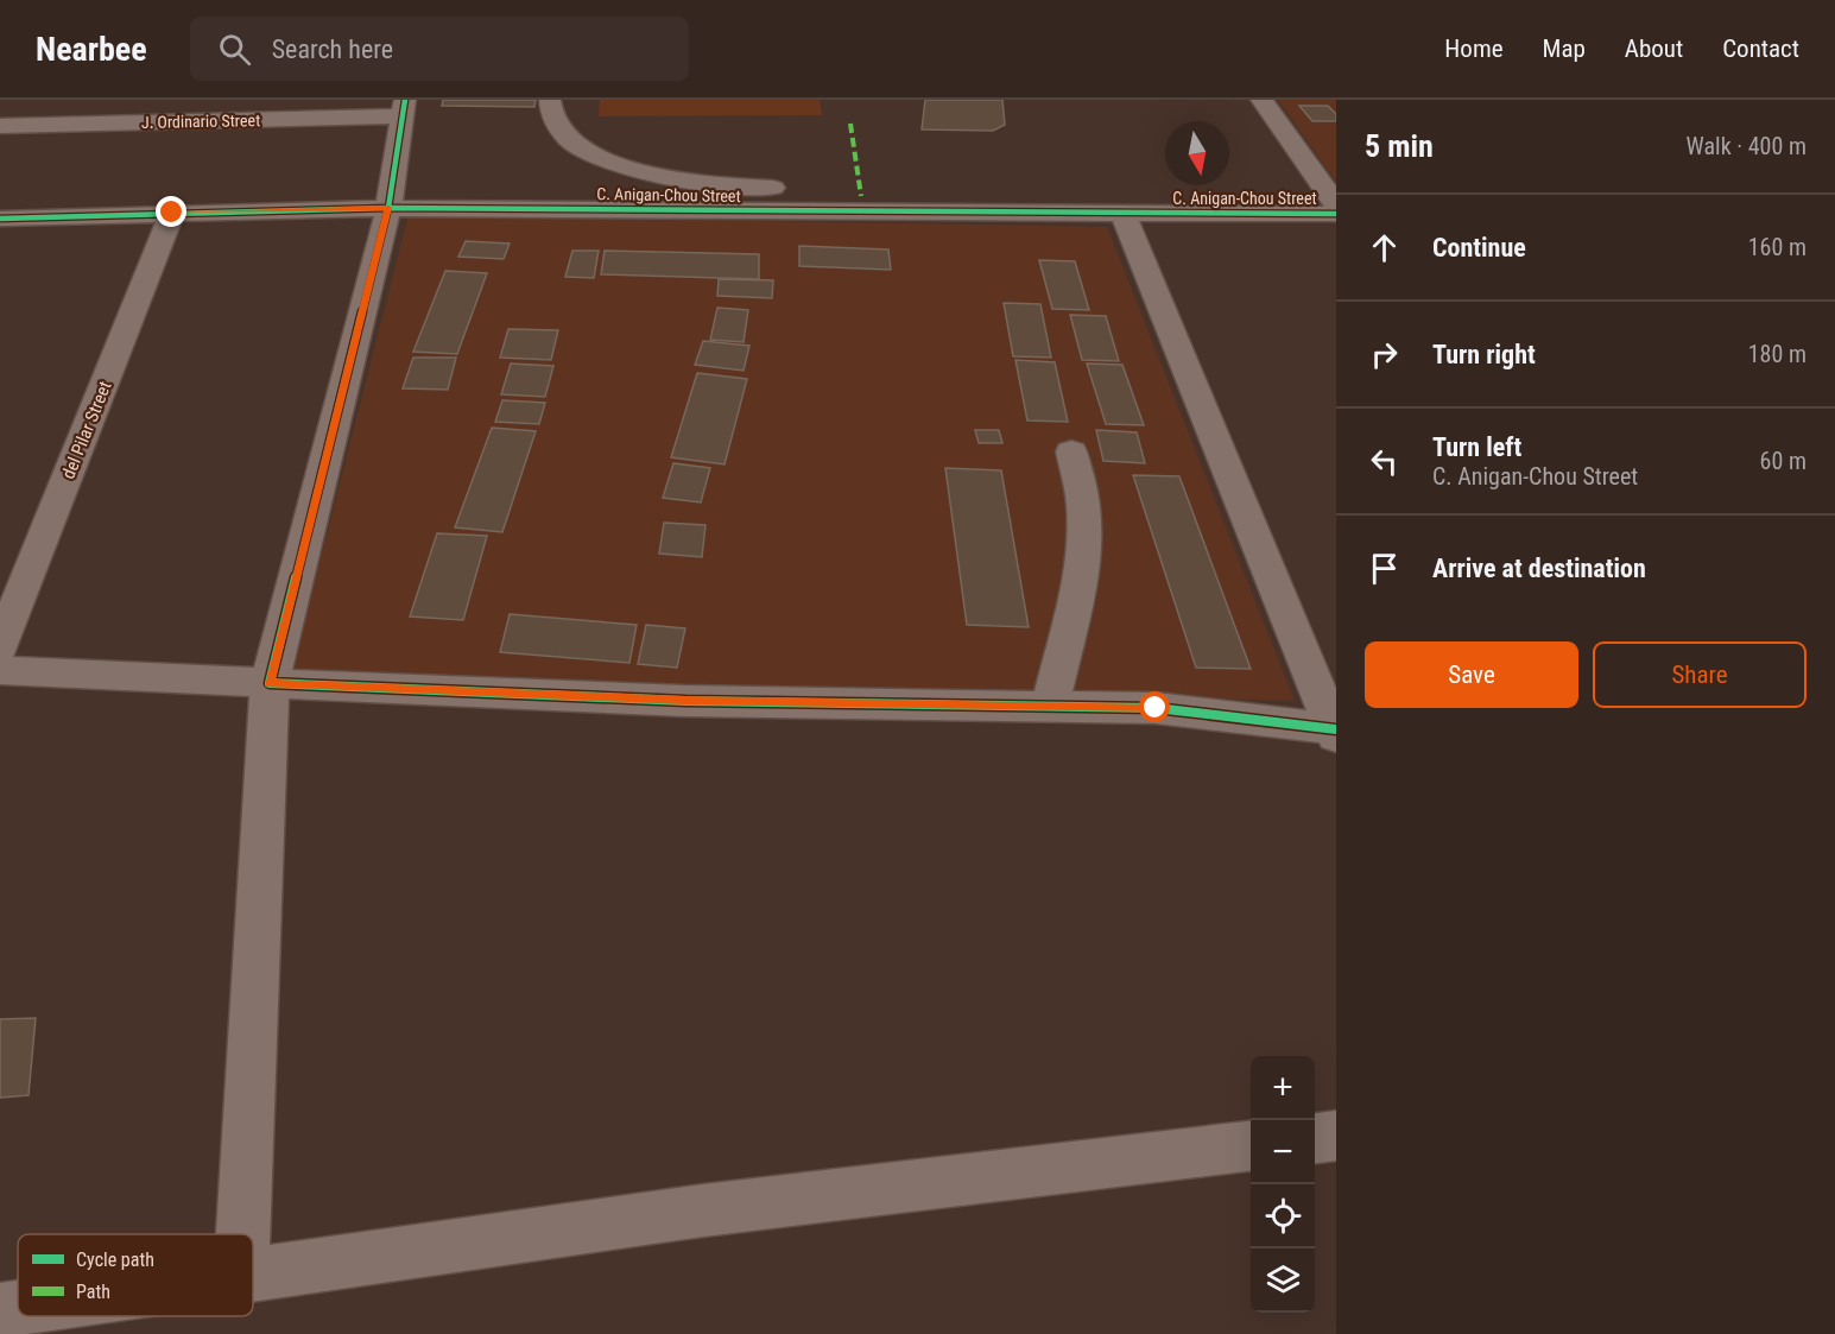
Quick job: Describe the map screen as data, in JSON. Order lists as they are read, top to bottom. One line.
{"streets":{"street":["J. Ordinario Street","C. Anigan-Chou Street","del Pilar Street"]},"crossings":[["C. Anigan-Chou Street","del Pilar Street"]],"legend":["Cycle path","Path"],"north":"bottom","page":{"header":"Nearbee","search":"Search here","nav":["Home","Map","About","Contact"],"heading":["5 min","Walk · 400 m"],"list":[["Continue","160 m"],["Turn right","180 m"],["Turn left","C. Anigan-Chou Street","60 m"],"Arrive at destination"],"buttons":["Save","Share"],"map_buttons":["+","−"]}}
